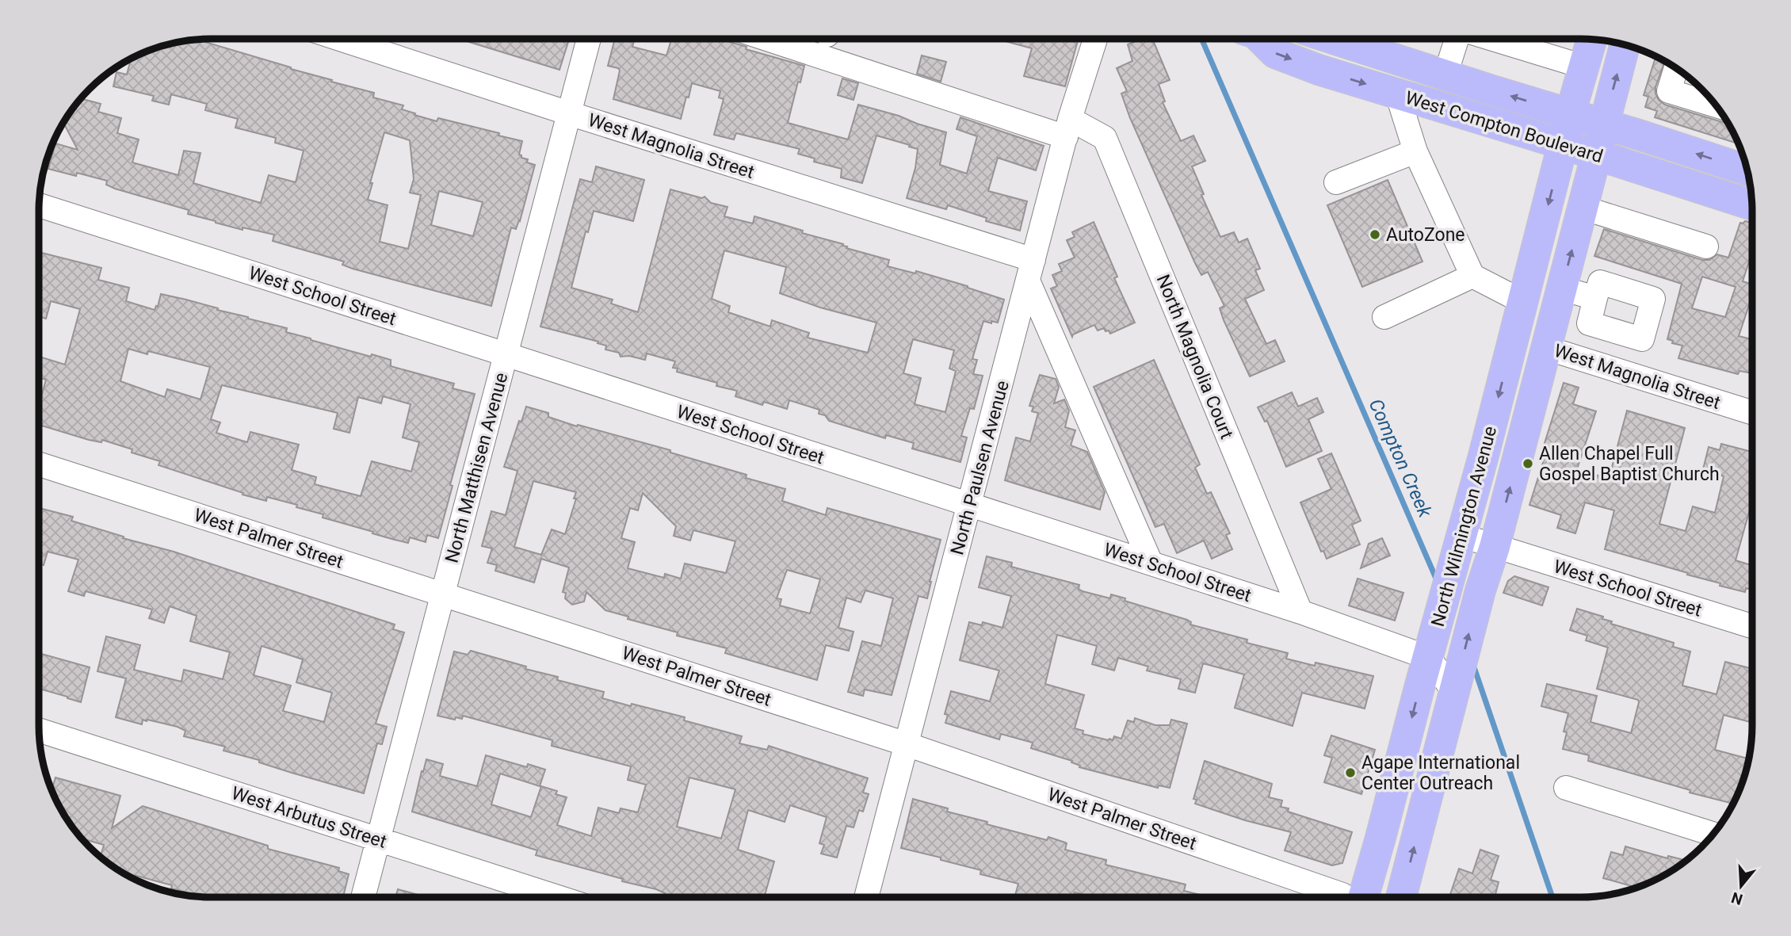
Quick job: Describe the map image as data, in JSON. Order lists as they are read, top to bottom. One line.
{"streets":{"main road":["West Compton Boulevard","North Wilmington Avenue"],"street":["West Magnolia Street","West School Street","North Magnolia Court","North Matthisen Avenue","North Paulsen Avenue","West Palmer Street","West Arbutus Street"]},"crossings":[["West Compton Boulevard","North Wilmington Avenue"],["West Magnolia Street","North Matthisen Avenue"],["West Magnolia Street","North Paulsen Avenue"],["West Magnolia Street","North Wilmington Avenue"],["West School Street","North Magnolia Court"],["West School Street","North Matthisen Avenue"],["West School Street","North Paulsen Avenue"],["West School Street","North Wilmington Avenue"],["North Magnolia Court","North Paulsen Avenue"],["North Matthisen Avenue","West Palmer Street"],["North Matthisen Avenue","West Arbutus Street"],["North Paulsen Avenue","West Palmer Street"]],"water":["Compton Creek"],"places":["AutoZone","Allen Chapel Full Gospel Baptist Church","Agape International Center Outreach"],"north":"bottom"}
